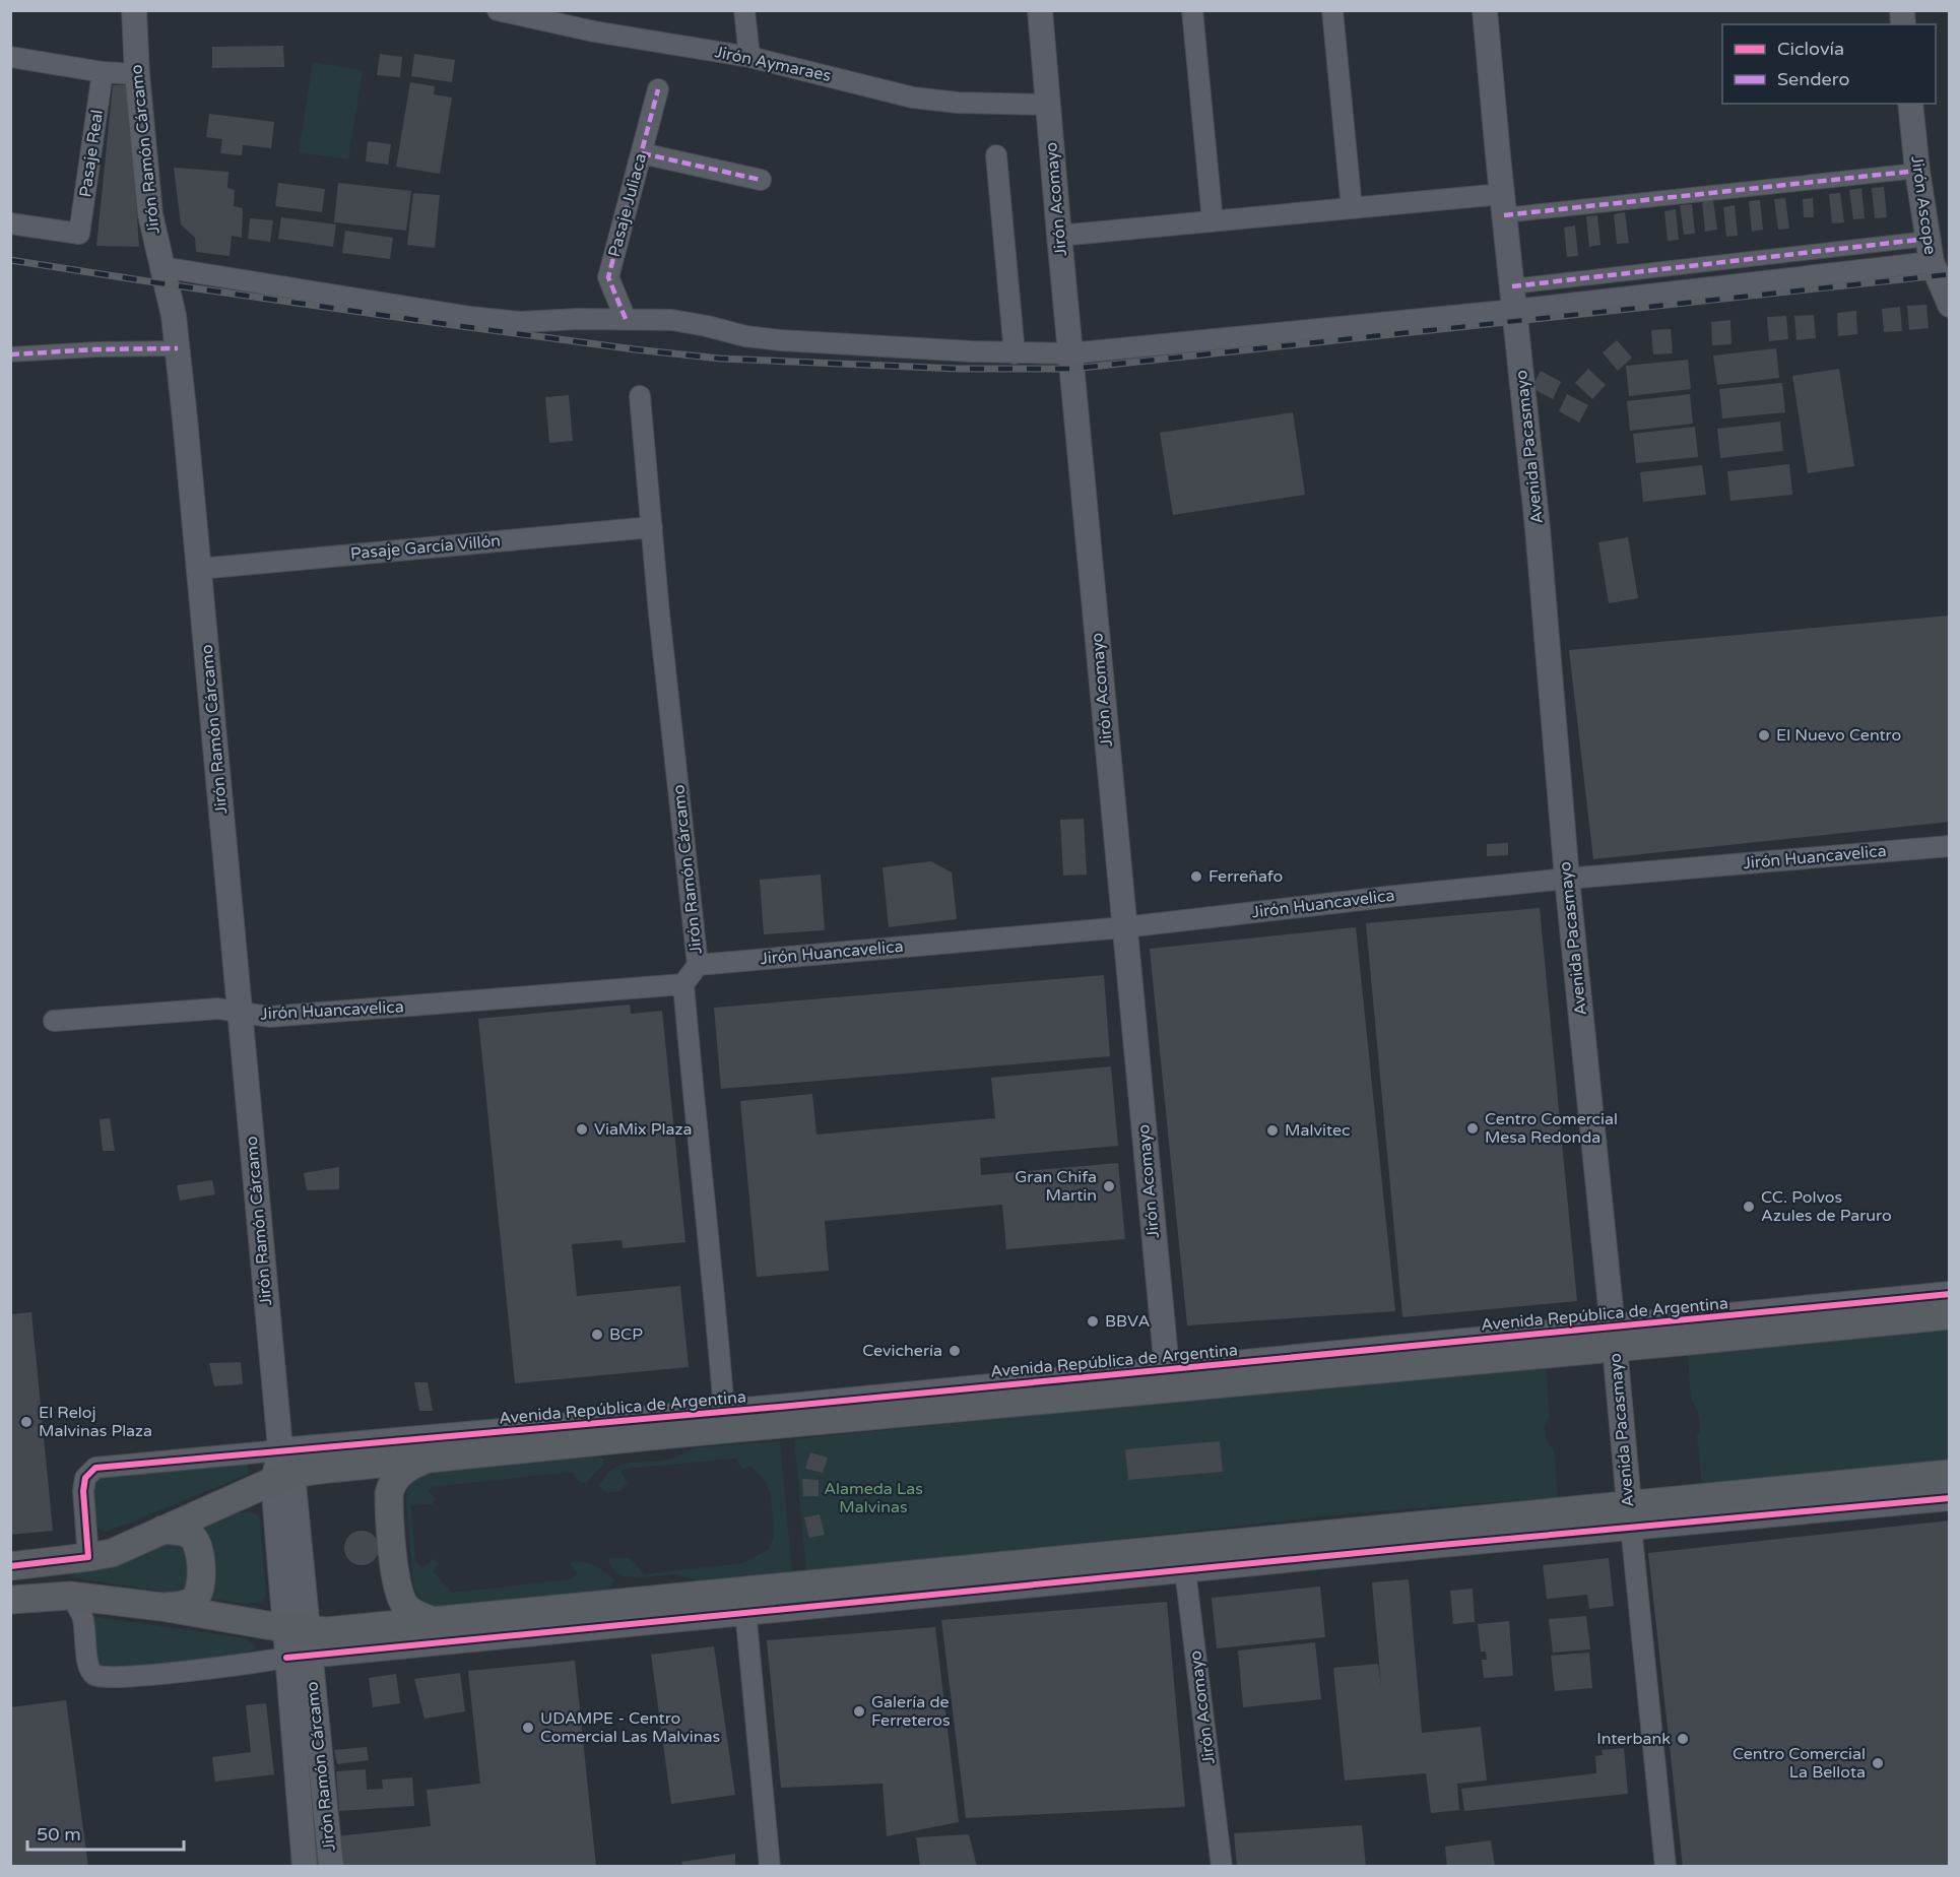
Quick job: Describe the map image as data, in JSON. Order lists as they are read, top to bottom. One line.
{"streets":{"main road":["Avenida República de Argentina"],"street":["Jirón Aymaraes","Jirón Ramón Cárcamo","Pasaje Real","Jirón Acomayo","Pasaje Juliaca","Jirón Ascope","Avenida Pacasmayo","Pasaje García Villón","Jirón Huancavelica"]},"crossings":[["Jirón Aymaraes","Jirón Acomayo"],["Jirón Ramón Cárcamo","Pasaje García Villón"],["Jirón Ramón Cárcamo","Jirón Huancavelica"],["Jirón Ramón Cárcamo","Avenida República de Argentina"],["Jirón Acomayo","Jirón Huancavelica"],["Jirón Acomayo","Avenida República de Argentina"],["Avenida Pacasmayo","Jirón Huancavelica"],["Avenida Pacasmayo","Avenida República de Argentina"]],"parks":["Alameda Las Malvinas"],"places":["El Nuevo Centro","Ferreñafo","Centro Comercial Mesa Redonda","ViaMix Plaza","Malvitec","Gran Chifa Martin","CC. Polvos Azules de Paruro","BBVA","BCP","Cevichería","El Reloj Malvinas Plaza","Galería de Ferreteros","UDAMPE - Centro Comercial Las Malvinas","Interbank","Centro Comercial La Bellota"],"legend":["Ciclovía","Sendero"],"scale_bar":"50 m"}
